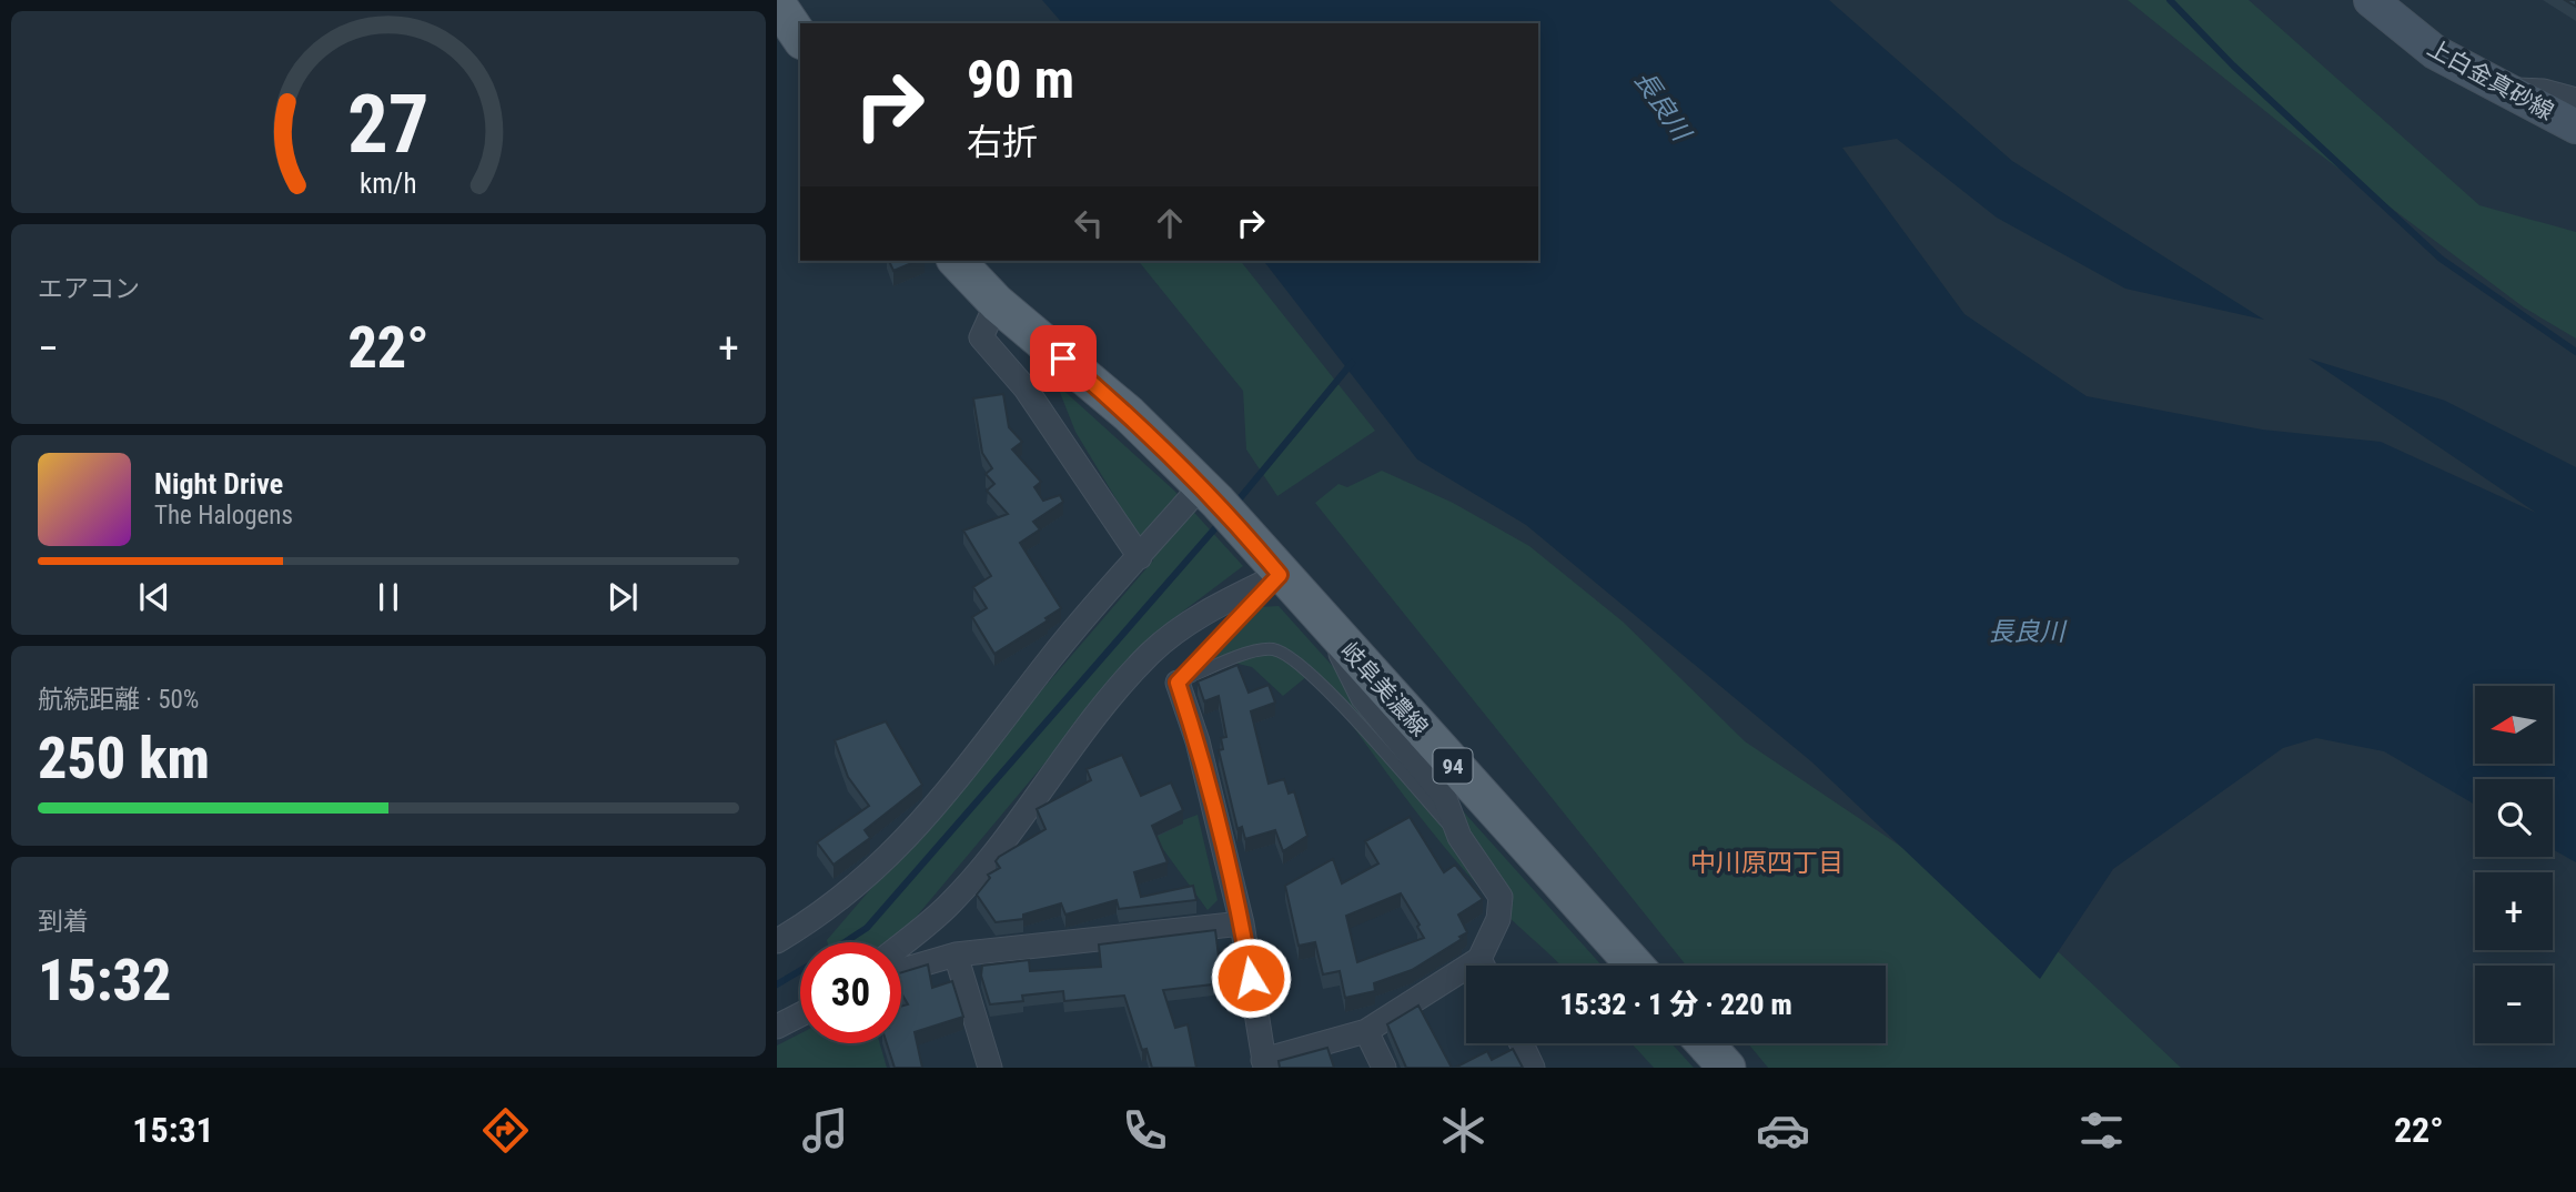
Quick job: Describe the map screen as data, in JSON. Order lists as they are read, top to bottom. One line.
{"streets":{"main road":["上白金真砂線","岐阜美濃線","94"]},"crossings":[["岐阜美濃線","94"]],"districts":["中川原四丁目"],"water":["長良川"],"north":"left","page":{"turn":["90 m","右折"],"tile":["エアコン",["航続距離 · 50%","250 km"],["到着","15:32"]],"heat":["−","22°","+"],"song":["Night Drive","The Halogens"],"map_buttons":["+","−"],"limit":"30","trip":"15:32 · 1 分 · 220 m","tabs":["15:31","22°"],"gauge":["27","km/h"]}}
